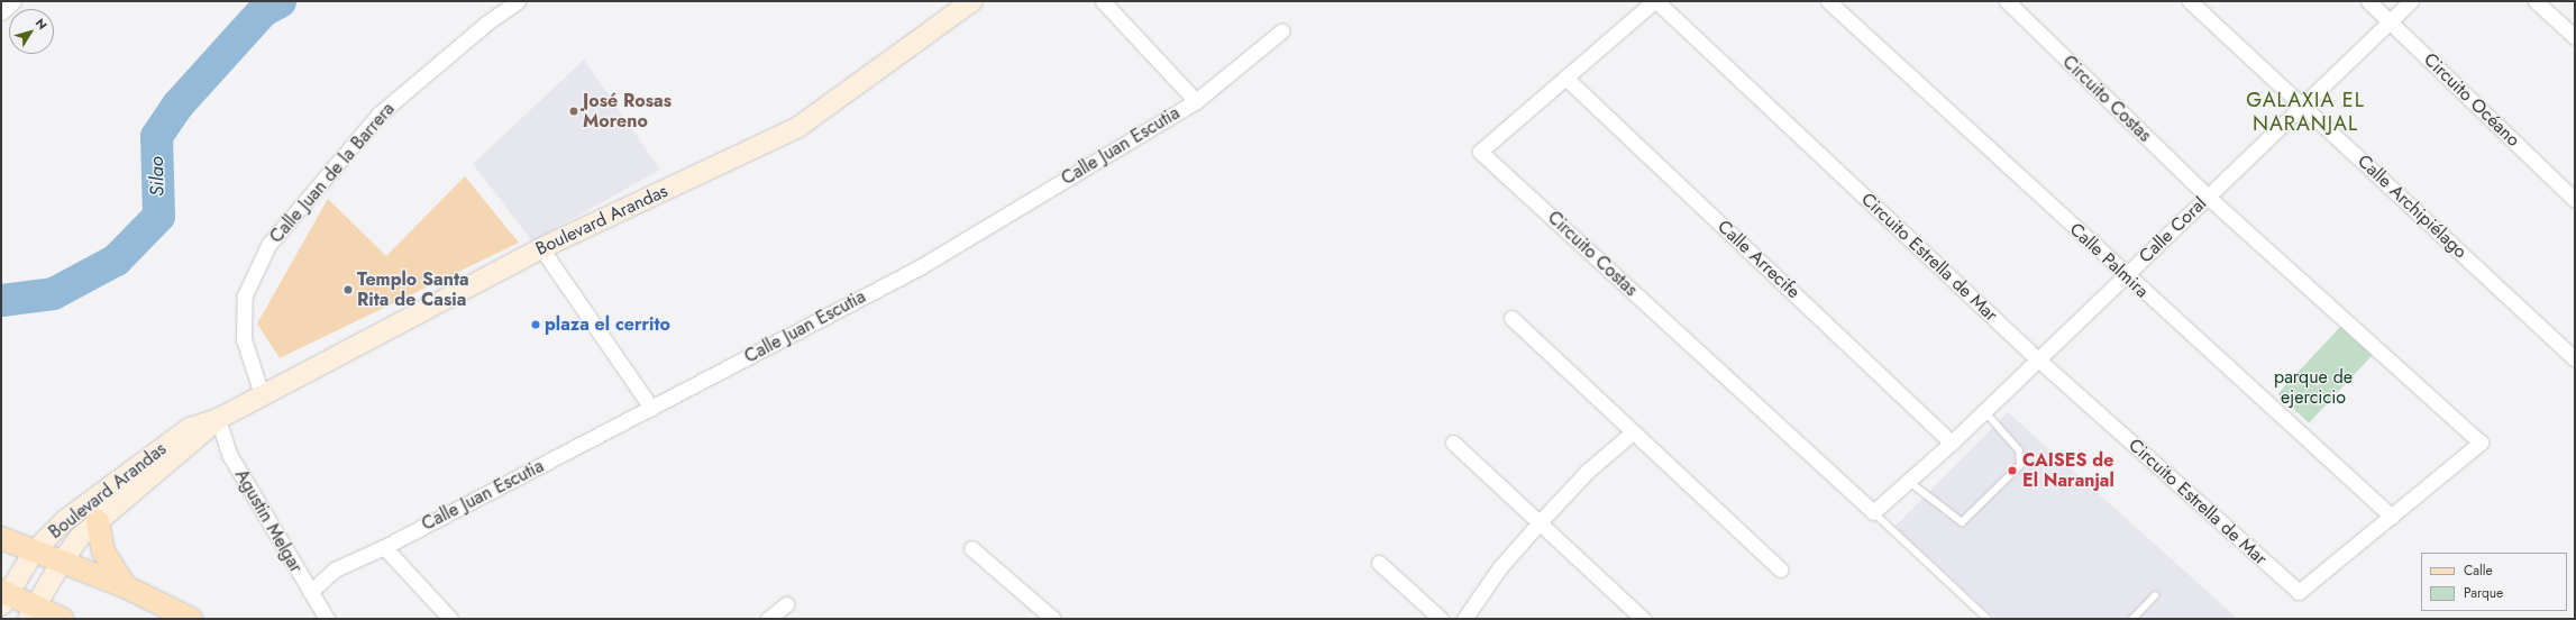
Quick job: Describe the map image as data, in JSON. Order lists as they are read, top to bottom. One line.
{"streets":{"main road":["Boulevard Arandas"],"street":["Circuito Costas","Circuito Océano","Calle Juan Escutia","Calle Juan de la Barrera","Calle Archipiélago","Calle Coral","Circuito Estrella de Mar","Calle Arrecife","Calle Palmira","Agustin Melgar"]},"crossings":[["Circuito Costas","Calle Coral"],["Circuito Costas","Circuito Estrella de Mar"],["Circuito Costas","Calle Arrecife"],["Circuito Océano","Calle Coral"],["Calle Juan Escutia","Agustin Melgar"],["Calle Juan de la Barrera","Boulevard Arandas"],["Calle Archipiélago","Calle Coral"],["Boulevard Arandas","Agustin Melgar"],["Calle Coral","Circuito Estrella de Mar"],["Calle Coral","Calle Arrecife"],["Calle Coral","Calle Palmira"],["Circuito Estrella de Mar","Calle Palmira"]],"districts":["GALAXIA EL NARANJAL"],"water":["Silao"],"parks":["parque de ejercicio"],"places":["José Rosas Moreno","Templo Santa Rita de Casia","plaza el cerrito","CAISES de El Naranjal"],"legend":["Calle","Parque"],"north":"top right"}
